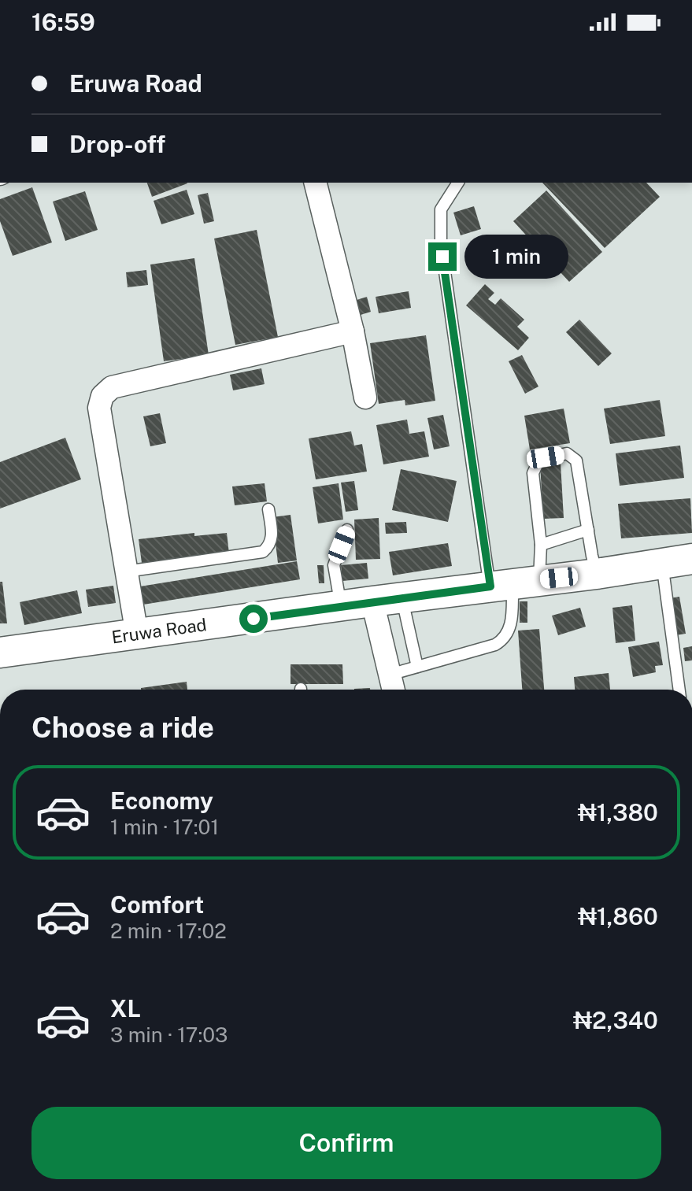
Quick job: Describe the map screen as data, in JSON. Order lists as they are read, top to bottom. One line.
{"streets":{"main road":["Eruwa Road"]},"page":{"status":"16:59","banner":["Eruwa Road","Drop-off"],"bubble":"1 min","heading":"Choose a ride","list":[{"name":"Economy","note":"1 min · 17:01","value":"₦1,380"},{"name":"Comfort","note":"2 min · 17:02","value":"₦1,860"},{"name":"XL","note":"3 min · 17:03","value":"₦2,340"}],"buttons":"Confirm"}}
